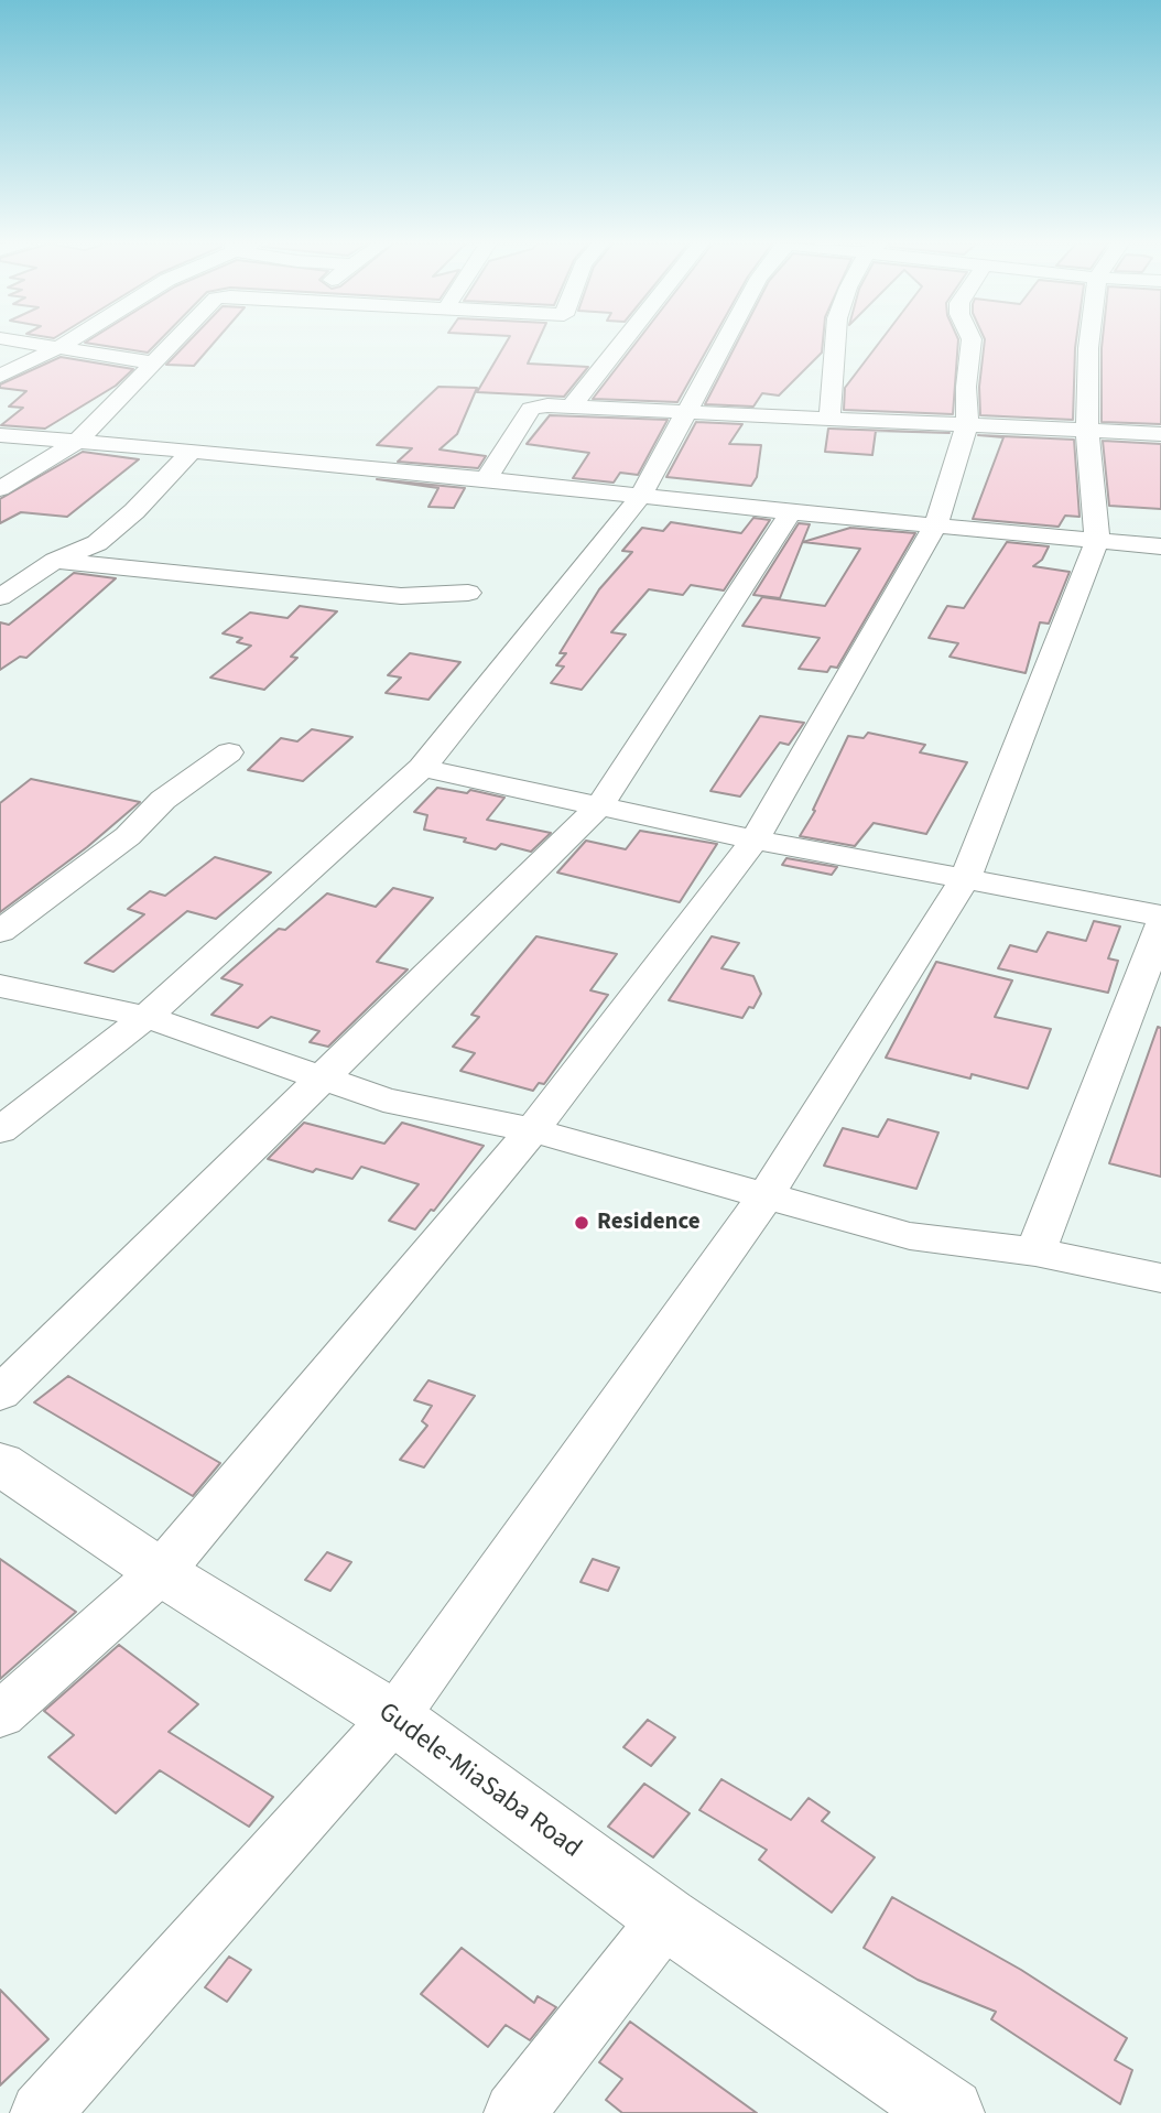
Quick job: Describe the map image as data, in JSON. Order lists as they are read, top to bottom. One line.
{"streets":{"street":["Gudele-MiaSaba Road"]},"places":["Residence"]}
